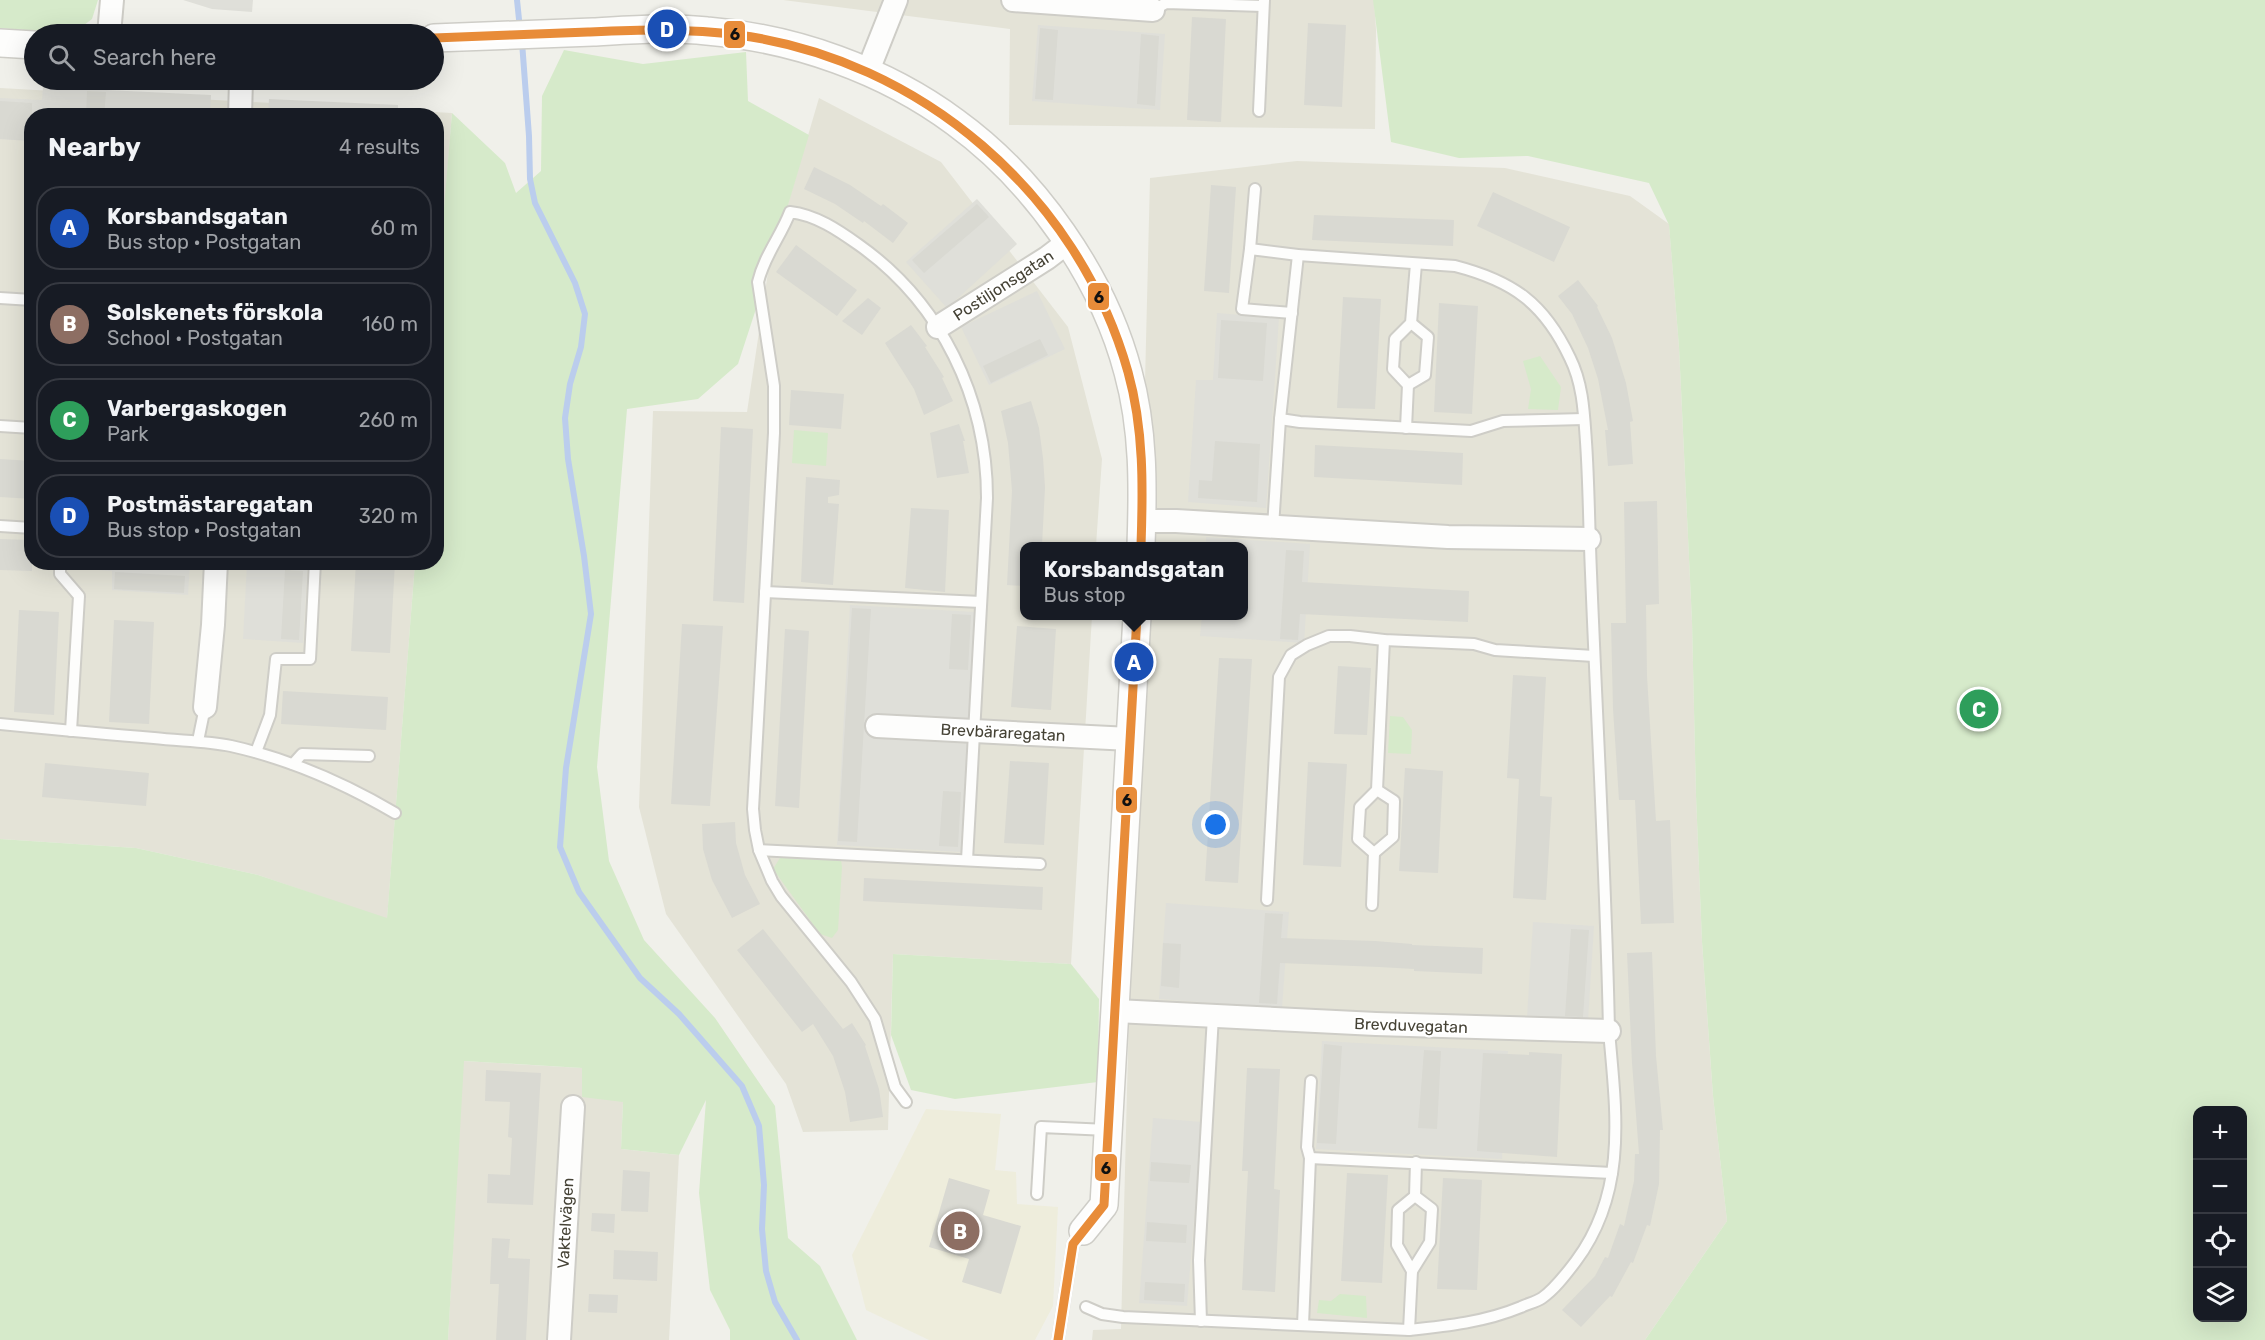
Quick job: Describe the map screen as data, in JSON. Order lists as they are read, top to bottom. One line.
{"streets":{"street":["Postiljonsgatan","Brevbäraregatan","Brevduvegatan","Vaktelvägen"]},"lines":["transit line 6"],"page":{"pins":["D","A","C","B"],"search":"Search here","heading":["Nearby","4 results"],"list":[{"mark":"A","name":"Korsbandsgatan","note":"Bus stop · Postgatan","value":"60 m"},{"mark":"B","name":"Solskenets förskola","note":"School · Postgatan","value":"160 m"},{"mark":"C","name":"Varbergaskogen","note":"Park","value":"260 m"},{"mark":"D","name":"Postmästaregatan","note":"Bus stop · Postgatan","value":"320 m"}],"popup":["Korsbandsgatan","Bus stop"],"map_buttons":["+","−"]}}
